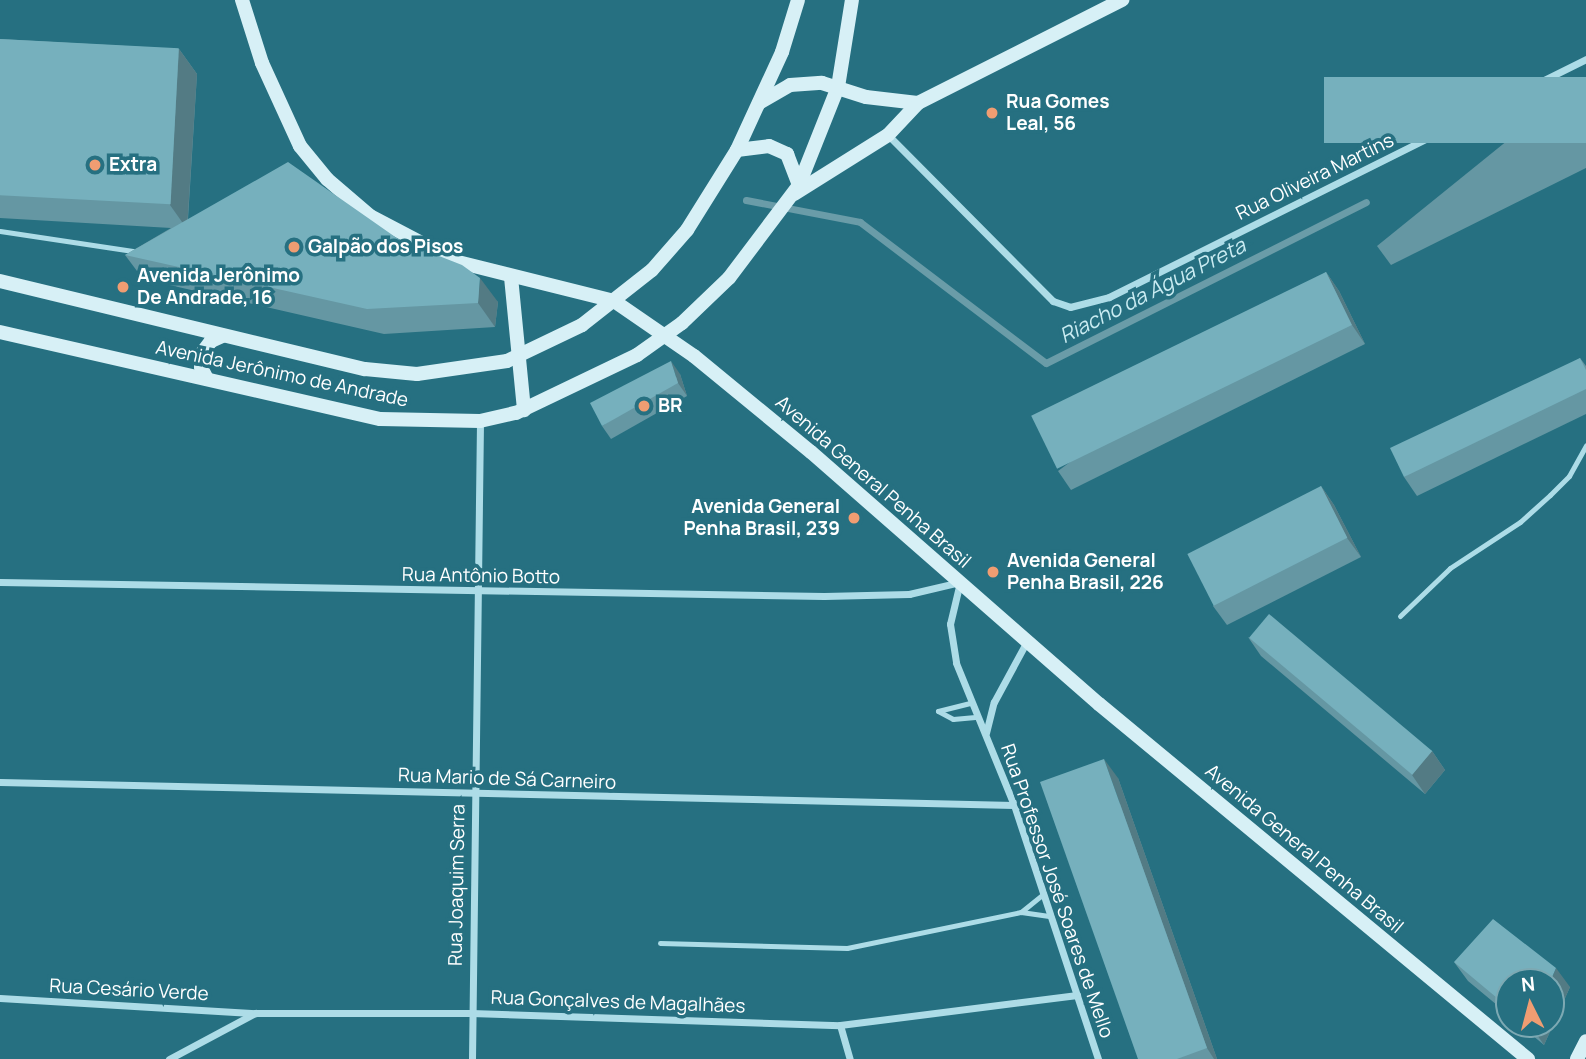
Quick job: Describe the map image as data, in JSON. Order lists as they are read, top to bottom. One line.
{"streets":{"main road":["Avenida Jerônimo de Andrade","Avenida General Penha Brasil"],"street":["Rua Oliveira Martins","Rua Antônio Botto","Rua Mario de Sá Carneiro","Rua Joaquim Serra","Rua Professor José Soares de Mello","Rua Cesário Verde","Rua Gonçalves de Magalhães"]},"crossings":[["Avenida Jerônimo de Andrade","Avenida General Penha Brasil"],["Avenida Jerônimo de Andrade","Rua Joaquim Serra"],["Avenida General Penha Brasil","Rua Antônio Botto"],["Avenida General Penha Brasil","Rua Professor José Soares de Mello"],["Rua Antônio Botto","Rua Joaquim Serra"],["Rua Antônio Botto","Rua Professor José Soares de Mello"],["Rua Mario de Sá Carneiro","Rua Joaquim Serra"],["Rua Mario de Sá Carneiro","Rua Professor José Soares de Mello"],["Rua Joaquim Serra","Rua Gonçalves de Magalhães"],["Rua Professor José Soares de Mello","Rua Gonçalves de Magalhães"],["Rua Cesário Verde","Rua Gonçalves de Magalhães"]],"water":["Riacho da Água Preta"],"places":["Rua Gomes Leal, 56","Extra","Galpão dos Pisos","Avenida Jerônimo De Andrade, 16","BR","Avenida General Penha Brasil, 239","Avenida General Penha Brasil, 226"],"north":"top"}
